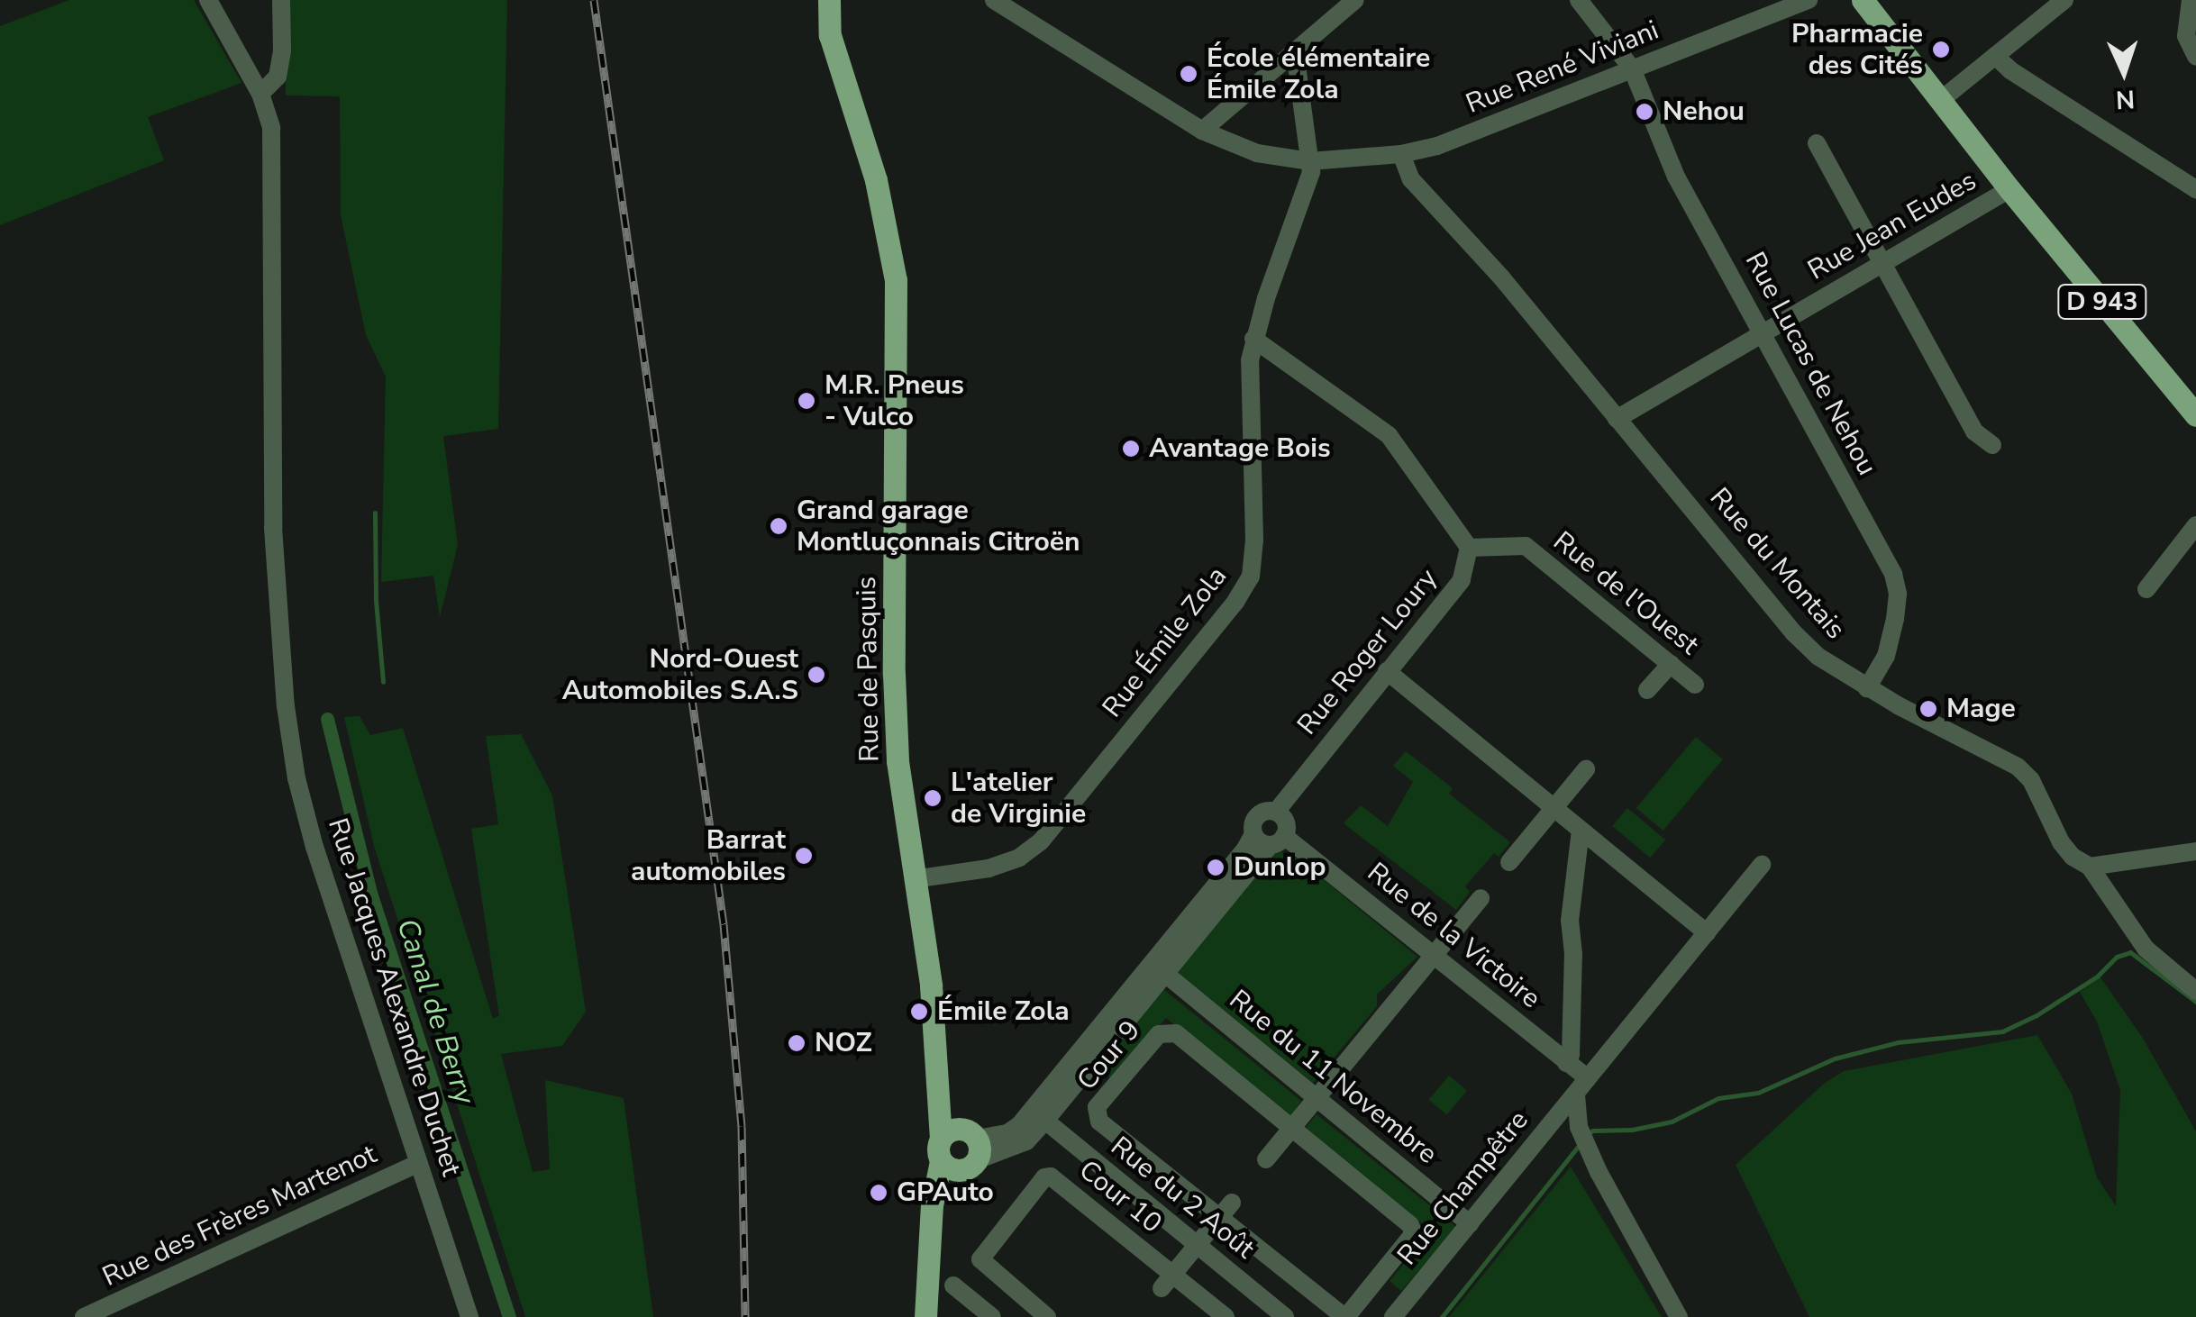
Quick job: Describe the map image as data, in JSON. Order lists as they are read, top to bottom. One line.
{"streets":{"main road":["D 943","Rue de Pasquis"],"street":["Rue René Viviani","Rue Jean Eudes","Rue Lucas de Nehou","Rue du Montais","Rue de l'Ouest","Rue Émile Zola","Rue Roger Loury","Rue de la Victoire","Rue Jacques Alexandre Duchet","Cour 9","Rue du 11 Novembre","Rue Champêtre","Cour 10","Rue du 2 Août","Rue des Frères Martenot"]},"crossings":[["Rue René Viviani","Rue Lucas de Nehou"],["Rue René Viviani","Rue du Montais"],["Rue René Viviani","Rue Émile Zola"],["Rue Jean Eudes","D 943"],["Rue Jean Eudes","Rue Lucas de Nehou"],["Rue Jean Eudes","Rue du Montais"],["Rue Lucas de Nehou","Rue du Montais"],["Rue de l'Ouest","Rue Roger Loury"],["Rue Émile Zola","Rue de Pasquis"],["Rue Roger Loury","Rue de Pasquis"],["Rue Roger Loury","Rue de la Victoire"],["Rue Roger Loury","Rue du 11 Novembre"],["Rue Roger Loury","Rue du 2 Août"],["Rue de la Victoire","Rue Champêtre"],["Rue Jacques Alexandre Duchet","Rue des Frères Martenot"],["Rue du 11 Novembre","Rue Champêtre"]],"water":["Canal de Berry"],"places":["Pharmacie des Cités","École élémentaire Émile Zola","Nehou","M.R. Pneus - Vulco","Avantage Bois","Grand garage Montluçonnais Citroën","Nord-Ouest Automobiles S.A.S","Mage","L'atelier de Virginie","Barrat automobiles","Dunlop","Émile Zola","NOZ","GPAuto"],"north":"bottom"}
